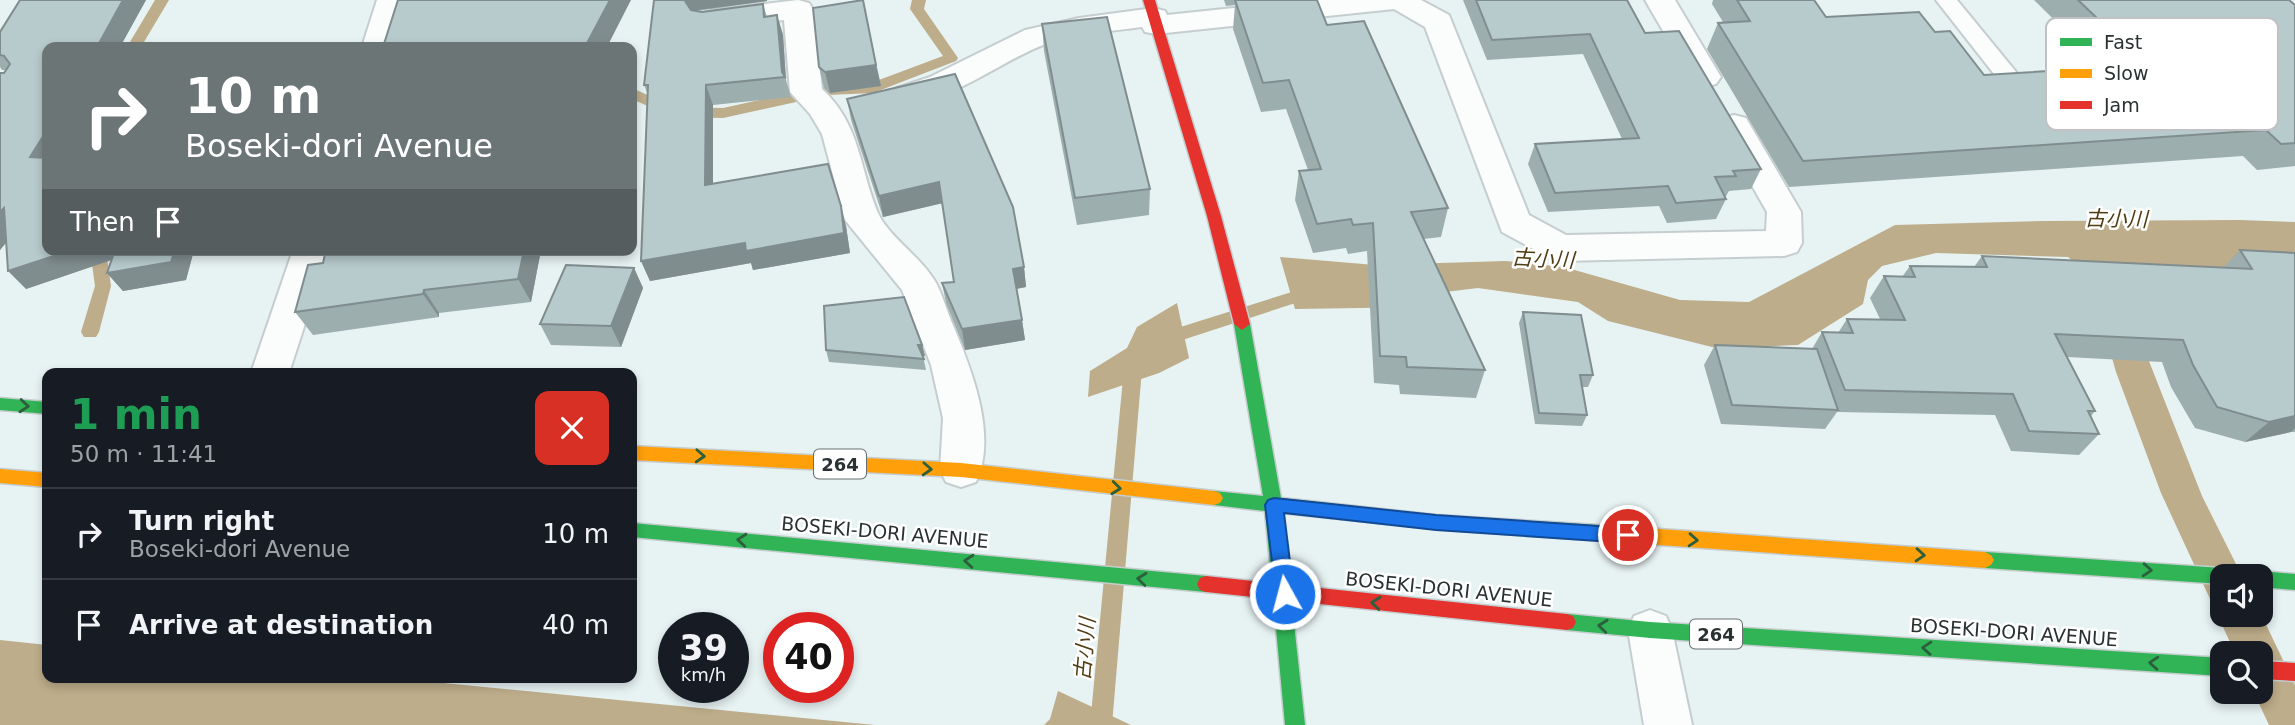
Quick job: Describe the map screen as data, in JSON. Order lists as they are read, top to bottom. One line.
{"streets":{"main road":["264","BOSEKI-DORI AVENUE"]},"water":["古小川"],"legend":["Fast","Slow","Jam"],"page":{"turn":["10 m","Boseki-dori Avenue"],"then":"Then","heading":["1 min","50 m · 11:41"],"list":[{"name":"Turn right","note":"Boseki-dori Avenue","value":"10 m"},{"name":"Arrive at destination","value":"40 m"}],"speed":"39 km/h","limit":"40"}}
